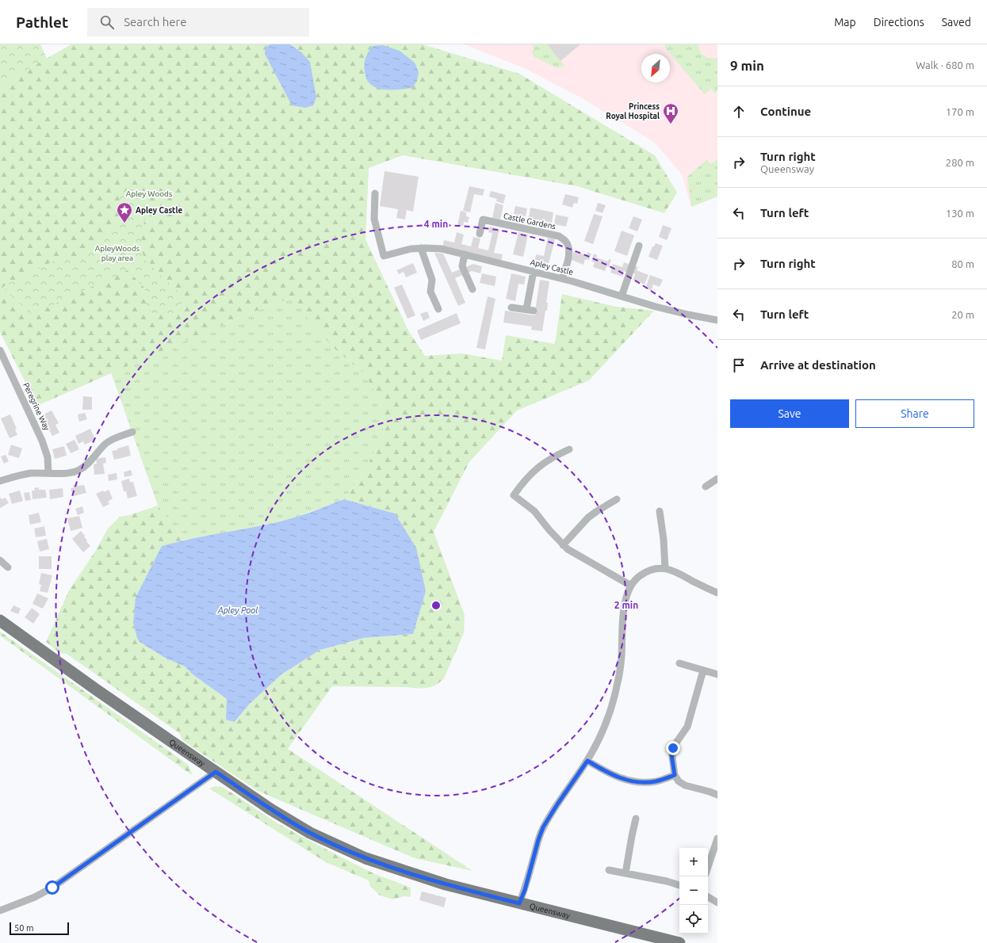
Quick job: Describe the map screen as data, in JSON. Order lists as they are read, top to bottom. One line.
{"streets":{"main road":["Queensway"],"street":["Castle Gardens","Apley Castle","Peregrine Way"]},"crossings":[["Castle Gardens","Apley Castle"]],"water":["Apley Pool"],"parks":["Apley Woods","ApleyWoods play area"],"places":{"hospital":["Princess Royal Hospital"],"place":["Apley Castle"]},"scale_bar":"50 m","north":"bottom left","page":{"header":"Pathlet","search":"Search here","nav":["Map","Directions","Saved"],"heading":["9 min","Walk · 680 m"],"list":[["Continue","170 m"],["Turn right","Queensway","280 m"],["Turn left","130 m"],["Turn right","80 m"],["Turn left","20 m"],"Arrive at destination"],"buttons":["Save","Share"],"map_buttons":["+","−"],"scale":"50 m"},"rings":["4 min","2 min"]}
